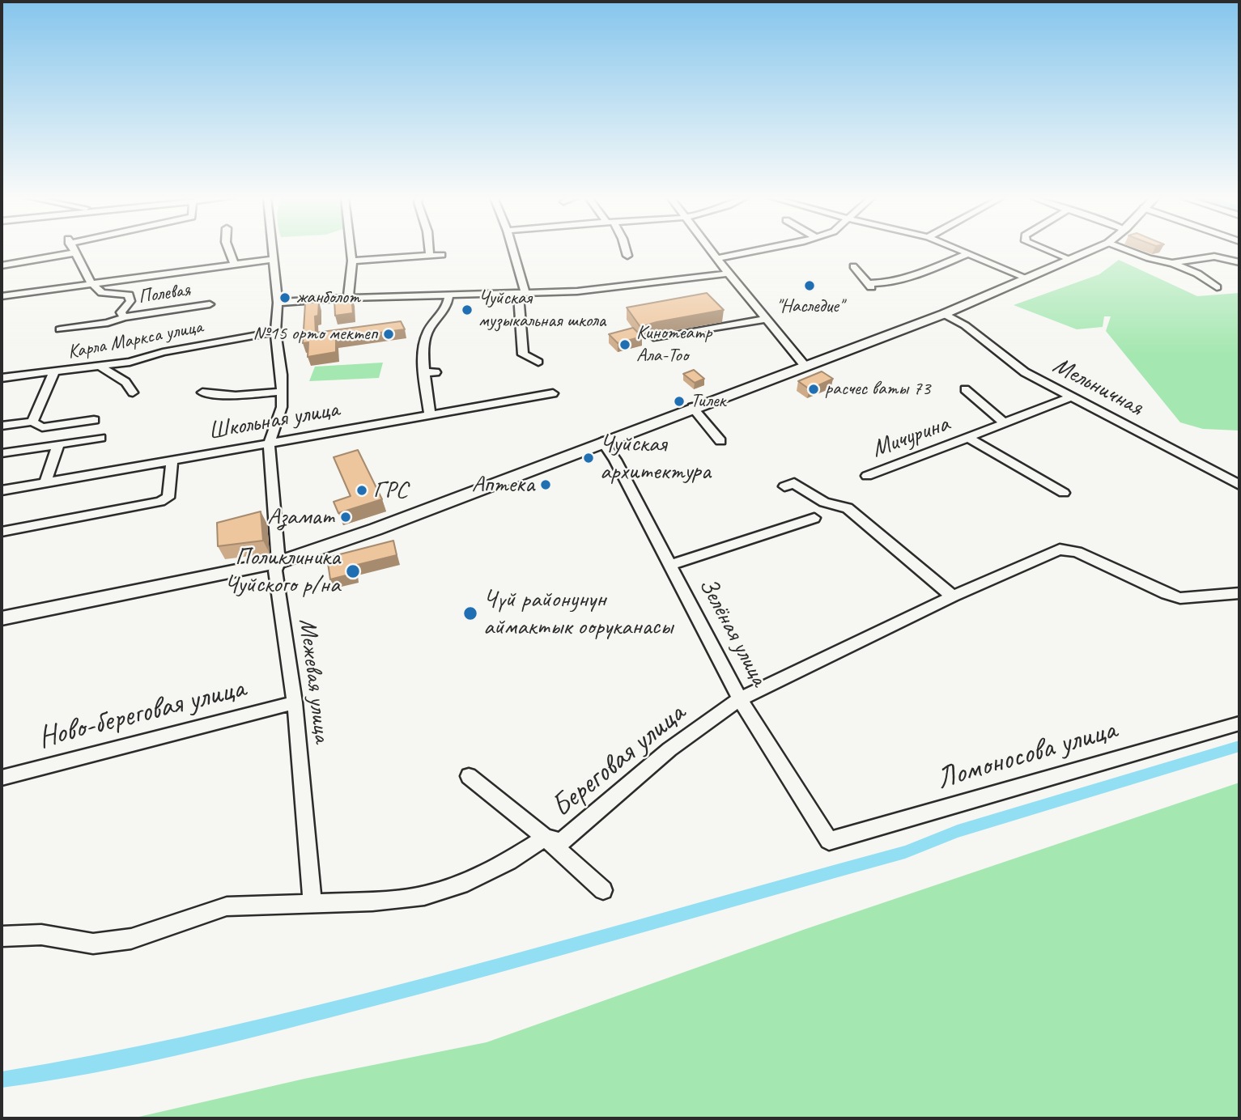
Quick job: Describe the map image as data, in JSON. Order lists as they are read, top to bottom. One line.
{"streets":{"street":["Полевая","Карла Маркса улица","Мельничная","Школьная улица","Мичурина","Зелёная улица","Межевая улица","Ново-береговая улица","Ломоносова улица","Береговая улица"]},"crossings":[["Карла Маркса улица","Межевая улица"],["Мельничная","Мичурина"],["Школьная улица","Межевая улица"],["Зелёная улица","Ломоносова улица"],["Зелёная улица","Береговая улица"],["Межевая улица","Ново-береговая улица"],["Межевая улица","Береговая улица"]],"places":["\"Наследие\"","жанболот","Чуйская музыкальная школа","№15 орто мектеп","Кинотеатр Ала-Тоо","расчес ваты 73","Тилек","Чуйская архитектура","Аптека","ГРС","Азамат","Поликлиника Чуйского р/на","Чүй районунун аймактык ооруканасы"]}
